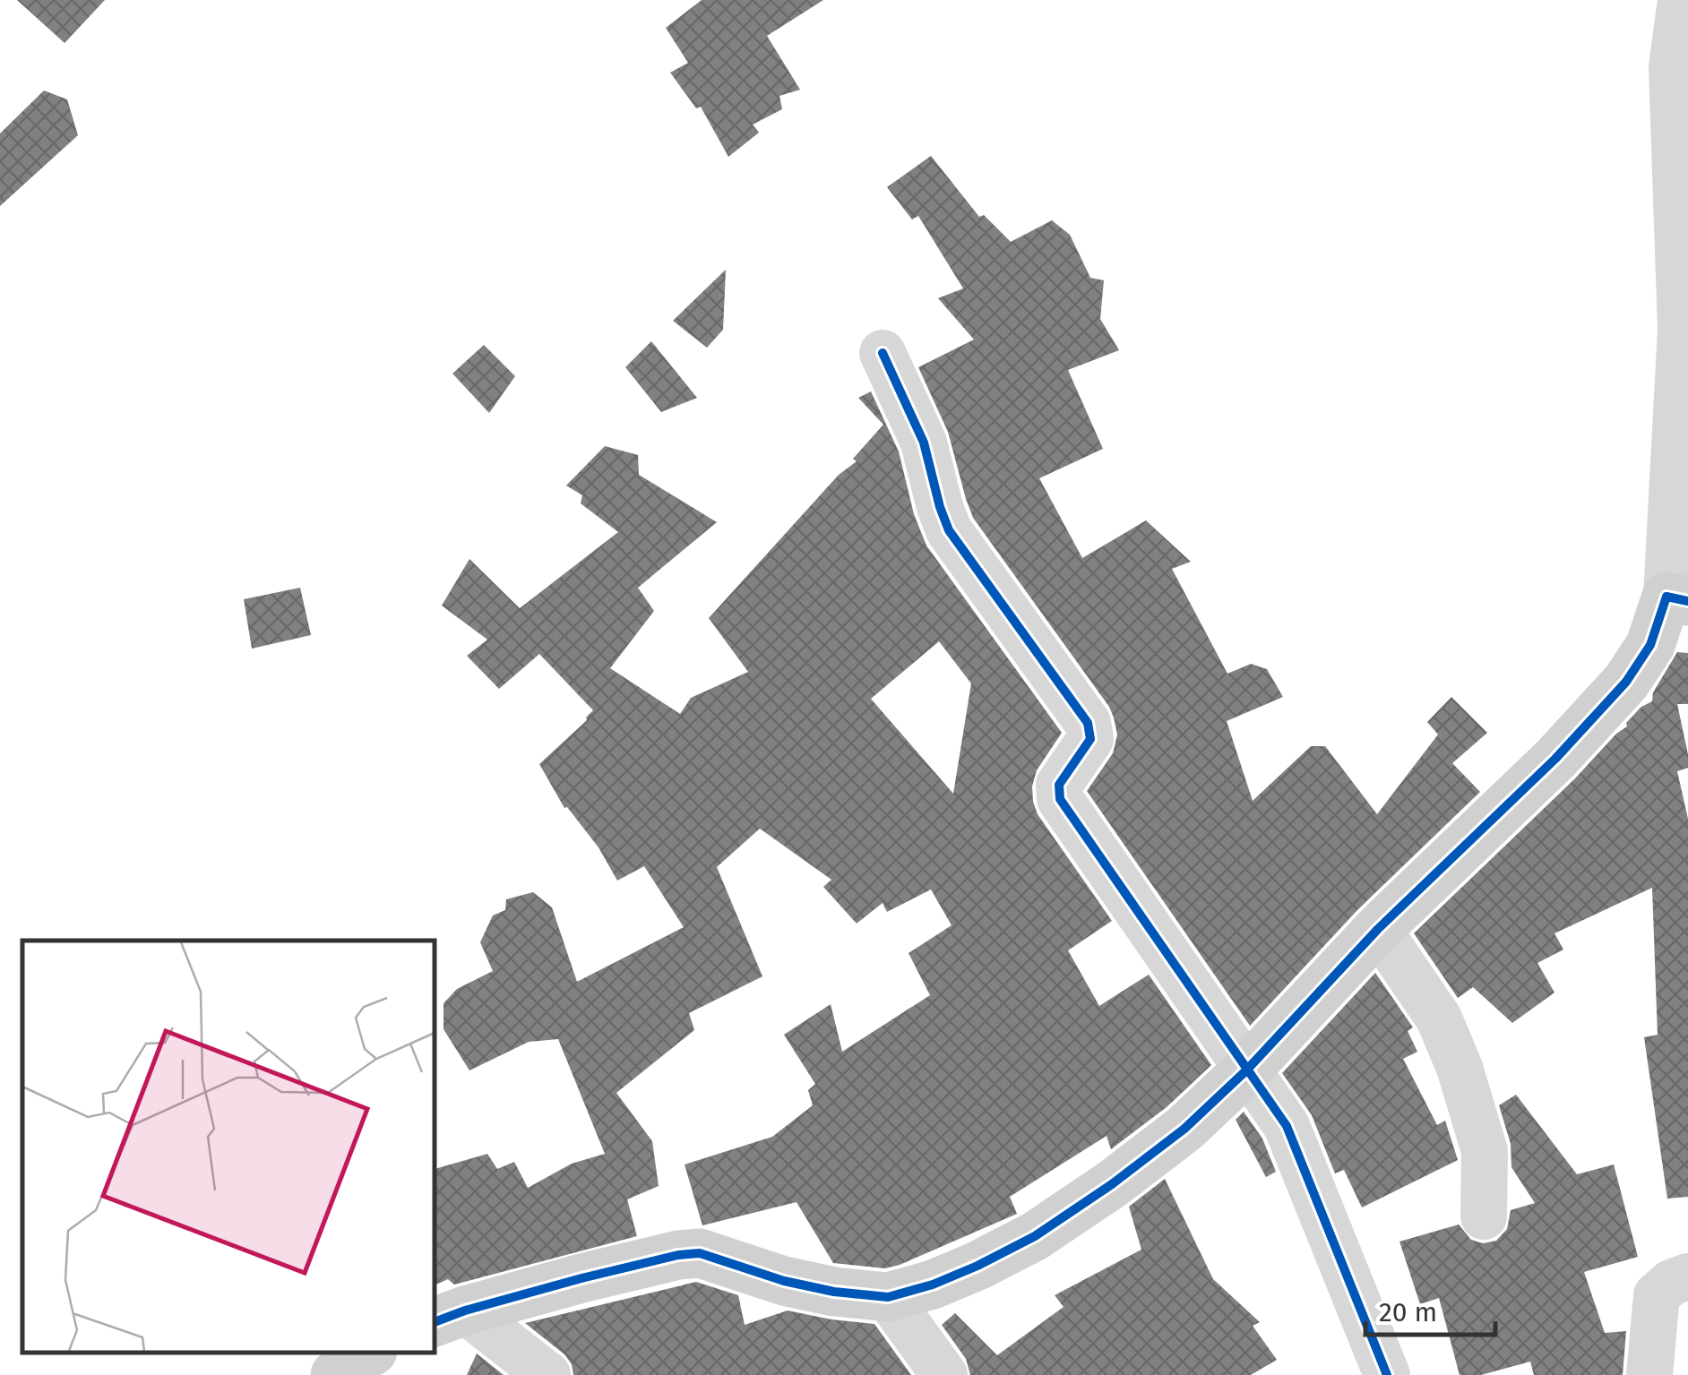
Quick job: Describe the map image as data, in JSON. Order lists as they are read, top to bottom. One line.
{"scale_bar":"20 m"}
